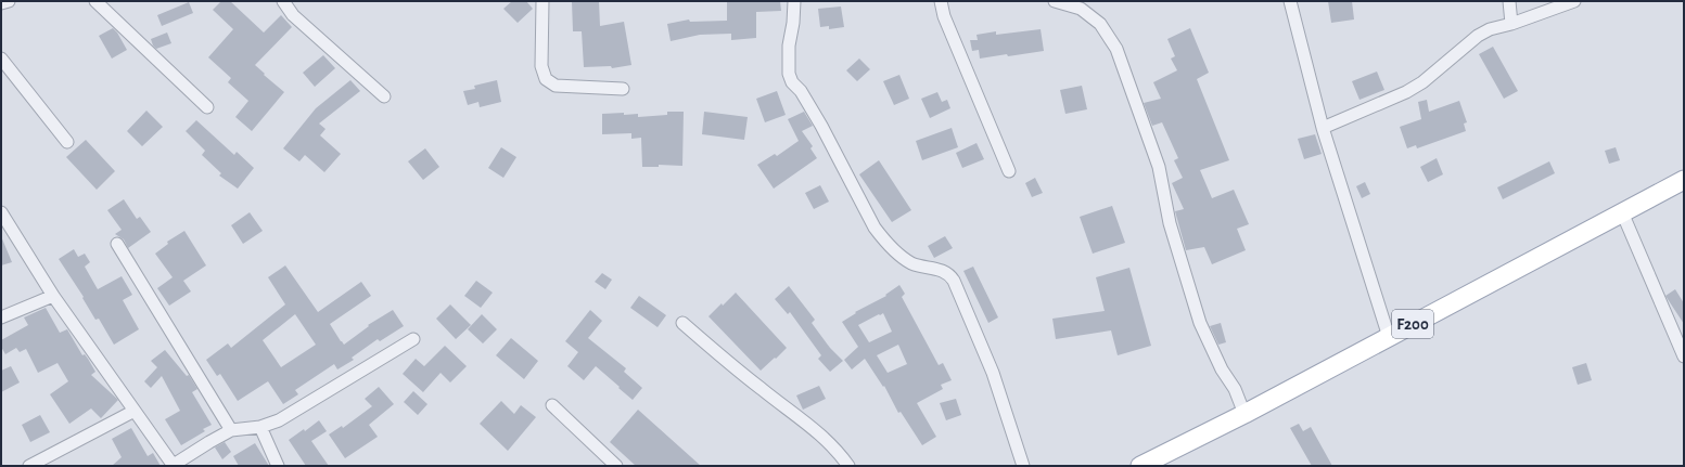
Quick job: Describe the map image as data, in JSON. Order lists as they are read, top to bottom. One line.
{"streets":{"main road":["F200"]}}
